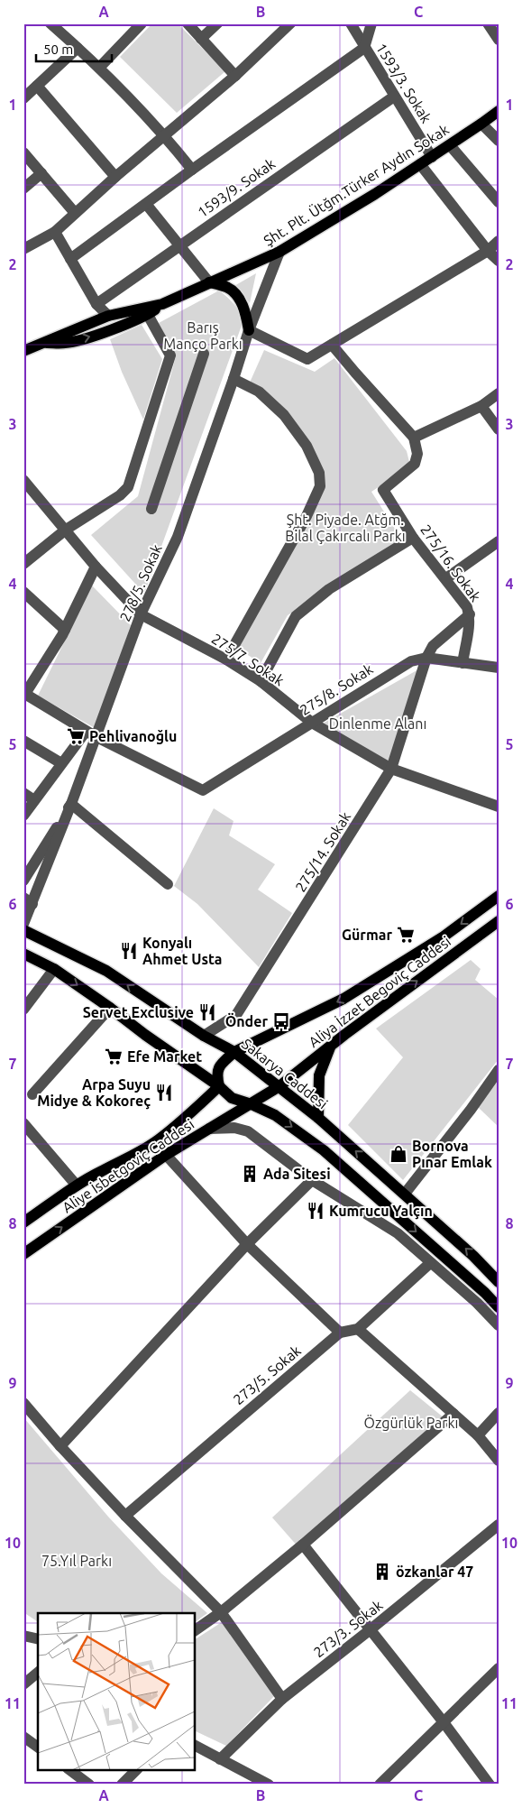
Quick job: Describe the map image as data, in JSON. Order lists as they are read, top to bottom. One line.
{"streets":{"main road":["Şht. Plt. Ütğm.Türker Aydın Sokak","Aliya İzzet Begoviç Caddesi","Sakarya Caddesi","Aliye İsbetgoviç Caddesi"],"street":["1593/3. Sokak","1593/9. Sokak","275/16. Sokak","278/5. Sokak","275/7. Sokak","275/8. Sokak","275/14. Sokak","273/5. Sokak","273/3. Sokak"]},"crossings":[["1593/3. Sokak","Şht. Plt. Ütğm.Türker Aydın Sokak"],["1593/3. Sokak","1593/9. Sokak"],["Şht. Plt. Ütğm.Türker Aydın Sokak","278/5. Sokak"],["275/16. Sokak","275/8. Sokak"],["275/16. Sokak","275/14. Sokak"],["278/5. Sokak","275/7. Sokak"],["278/5. Sokak","275/8. Sokak"],["275/7. Sokak","275/8. Sokak"],["275/7. Sokak","275/14. Sokak"],["275/8. Sokak","275/14. Sokak"],["275/14. Sokak","Sakarya Caddesi"],["Aliya İzzet Begoviç Caddesi","Sakarya Caddesi"],["Aliya İzzet Begoviç Caddesi","Aliye İsbetgoviç Caddesi"]],"parks":["Barış Manço Parkı","Şht. Piyade. Atğm. Bilal Çakırcalı Parkı","Dinlenme Alanı","Özgürlük Parkı","75.Yıl Parkı"],"places":{"supermarket":["Pehlivanoğlu","Gürmar","Efe Market"],"restaurant":["Konyalı Ahmet Usta","Servet Exclusive","Arpa Suyu Midye & Kokoreç","Kumrucu Yalçın"],"bus stop":["Önder"],"shop":["Bornova Pınar Emlak"],"building":["Ada Sitesi","özkanlar 47"]},"scale_bar":"50 m","grid":{"columns":["A","B","C"],"rows":["1","2","3","4","5","6","7","8","9","10","11"]}}
